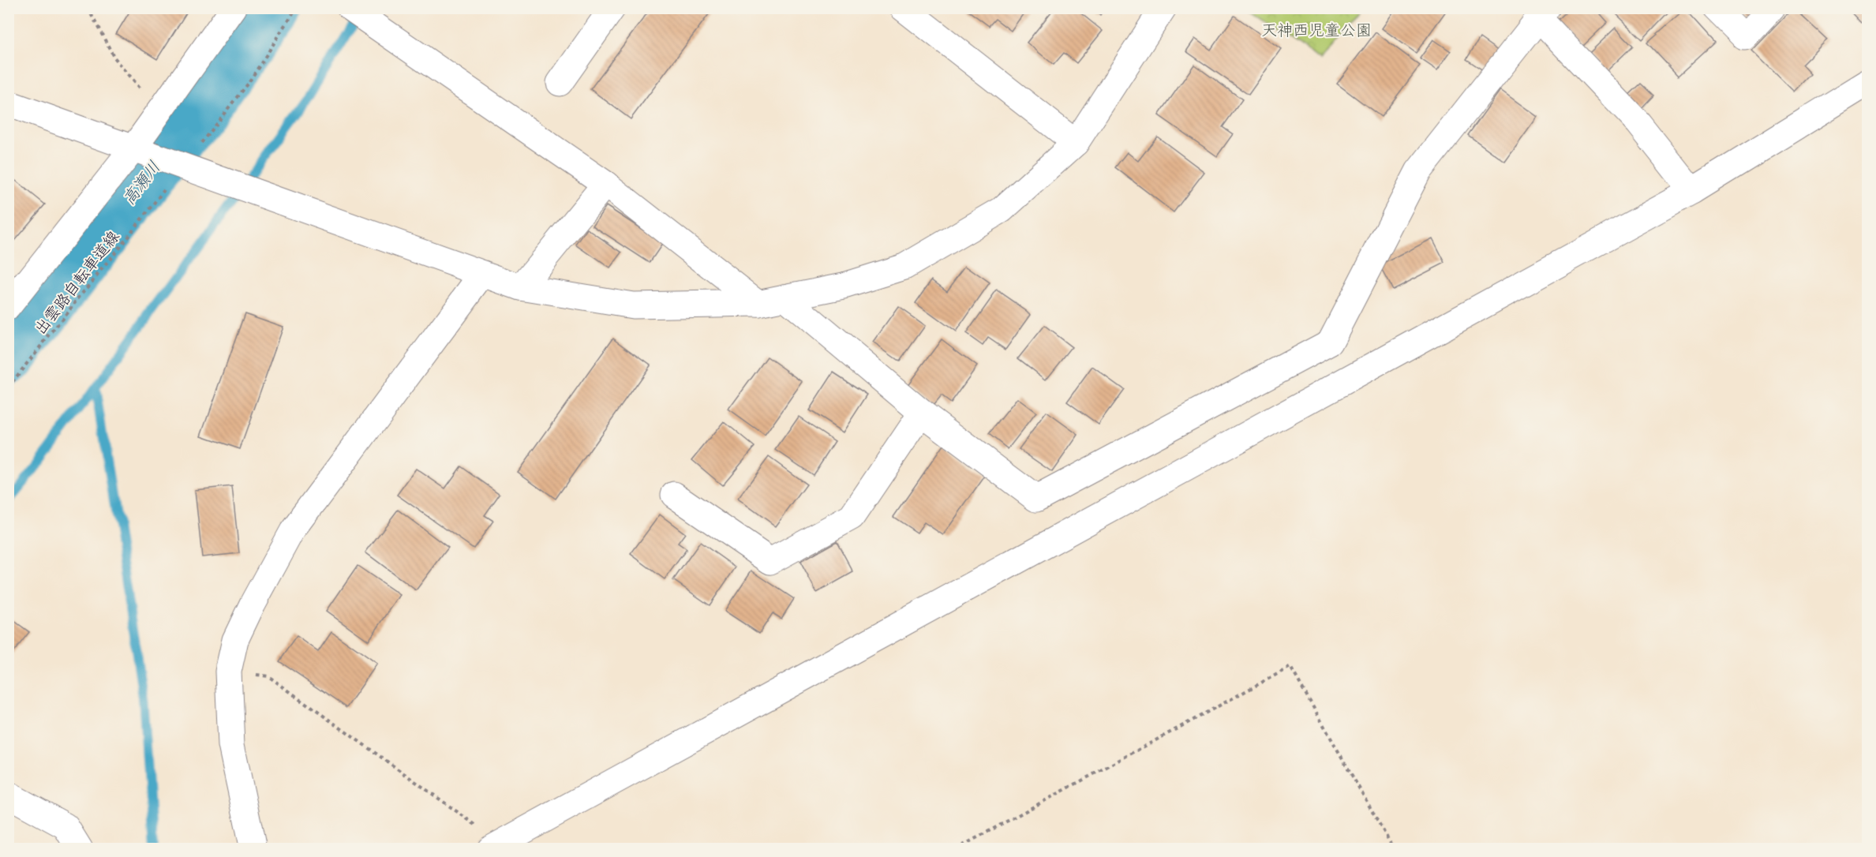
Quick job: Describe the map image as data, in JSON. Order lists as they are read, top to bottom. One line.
{"streets":{"path":["出雲路自転車道線"]},"water":["高瀬川"],"parks":["天神西児童公園"]}
